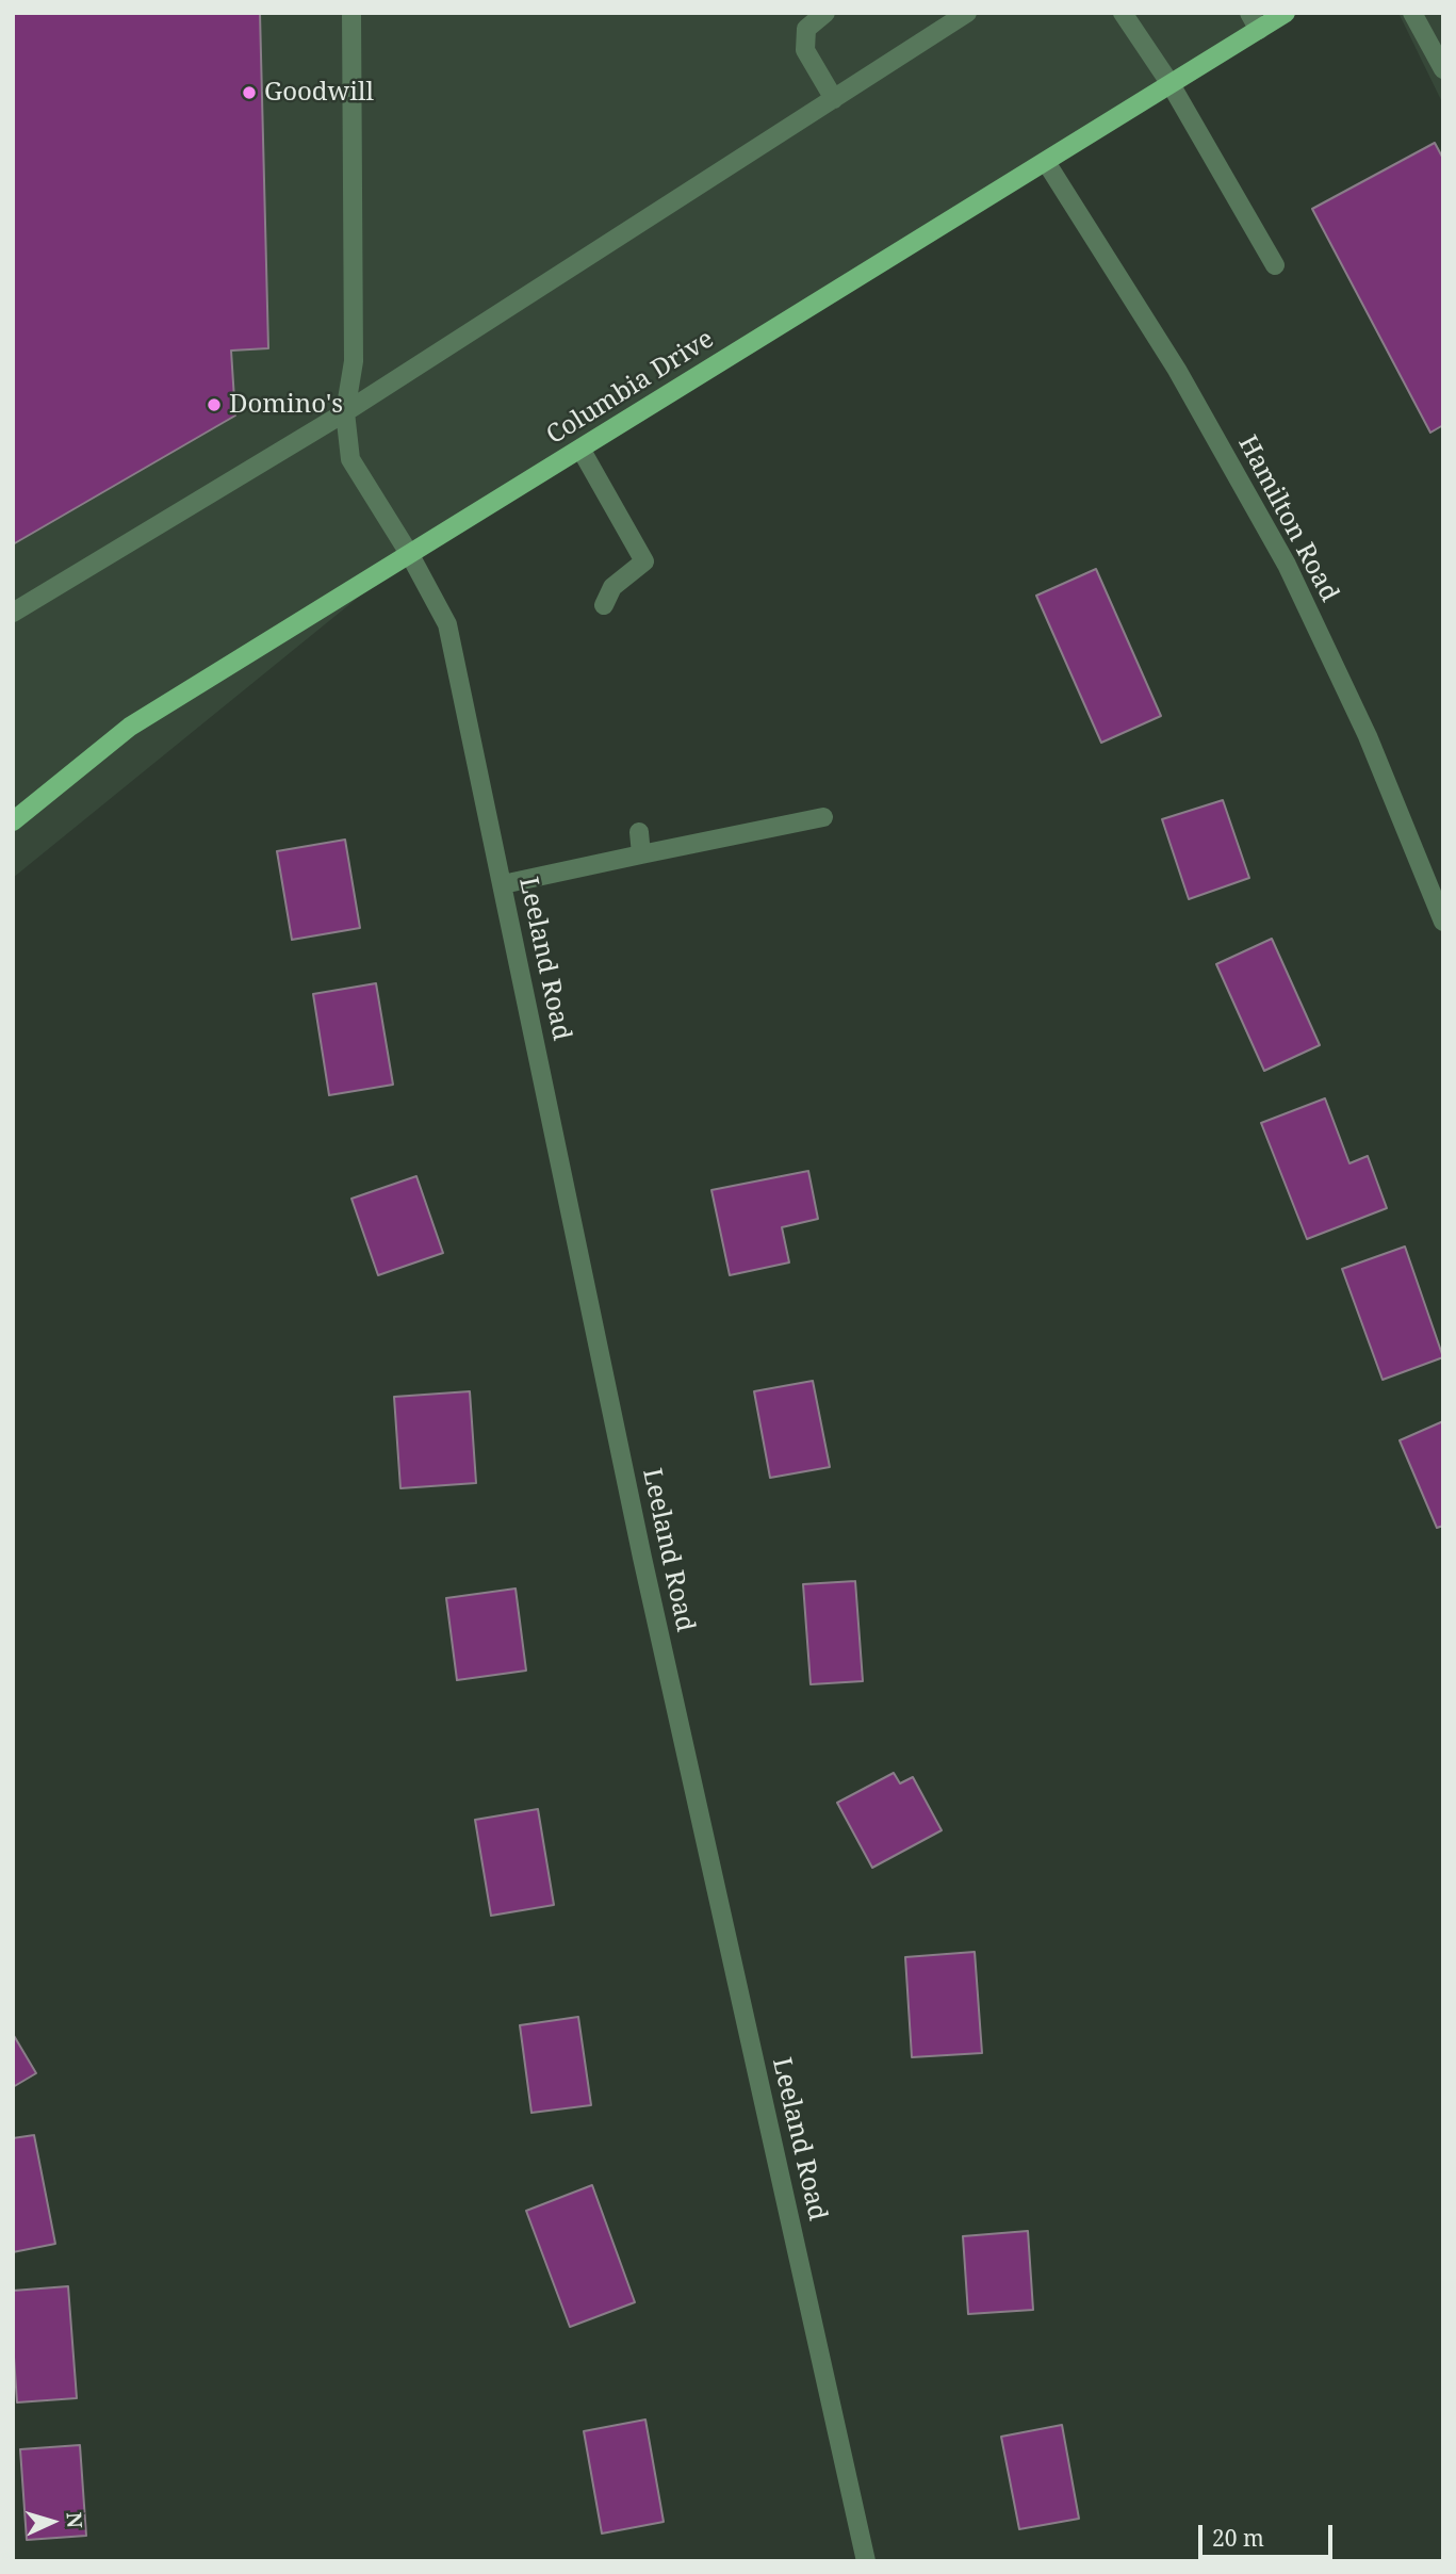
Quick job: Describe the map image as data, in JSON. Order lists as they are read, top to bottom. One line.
{"streets":{"main road":["Columbia Drive"],"street":["Hamilton Road","Leeland Road"]},"crossings":[["Columbia Drive","Hamilton Road"],["Columbia Drive","Leeland Road"]],"places":["Goodwill","Domino's"],"scale_bar":"20 m","north":"right"}
